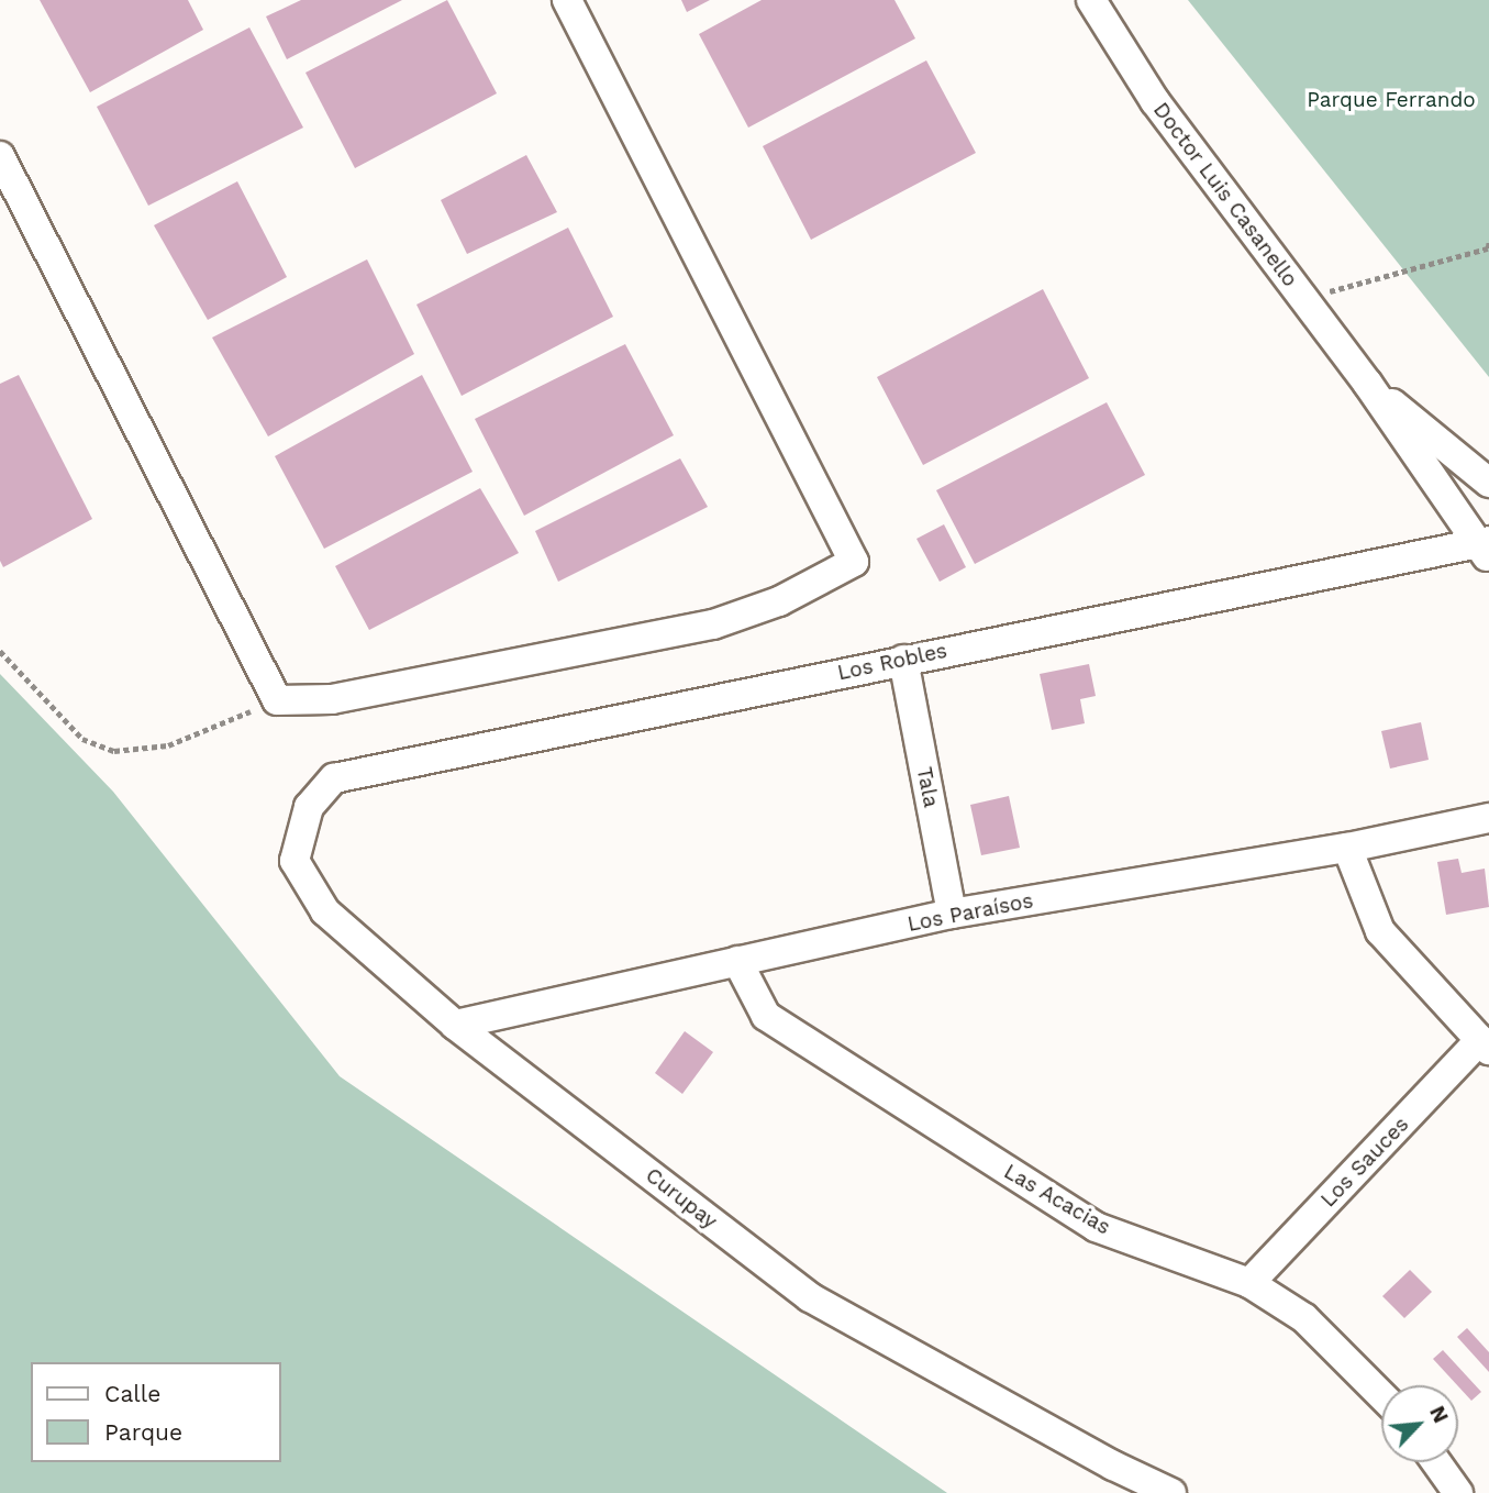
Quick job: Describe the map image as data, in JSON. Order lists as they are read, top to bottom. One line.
{"streets":{"street":["Doctor Luis Casanello","Los Robles","Tala","Los Paraísos","Los Sauces","Curupay","Las Acacias"]},"crossings":[["Doctor Luis Casanello","Los Robles"],["Los Robles","Tala"],["Los Robles","Curupay"],["Tala","Los Paraísos"],["Los Paraísos","Curupay"],["Los Paraísos","Las Acacias"],["Los Sauces","Las Acacias"]],"parks":["Parque Ferrando"],"legend":["Calle","Parque"],"north":"top right"}
